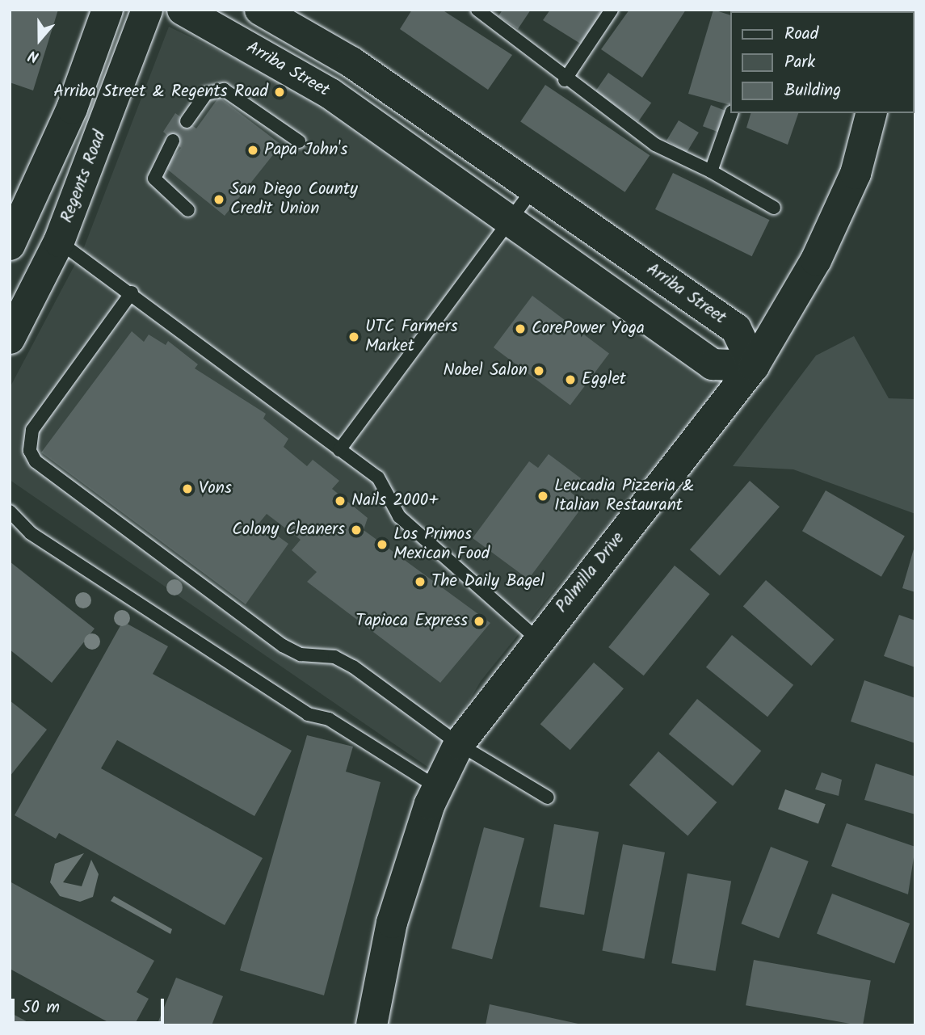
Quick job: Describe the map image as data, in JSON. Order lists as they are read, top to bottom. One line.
{"streets":{"street":["Arriba Street","Regents Road","Palmilla Drive"]},"crossings":[["Arriba Street","Palmilla Drive"]],"places":["Arriba Street & Regents Road","Papa John's","San Diego County Credit Union","CorePower Yoga","UTC Farmers Market","Nobel Salon","Egglet","Vons","Leucadia Pizzeria & Italian Restaurant","Nails 2000+","Colony Cleaners","Los Primos Mexican Food","The Daily Bagel","Tapioca Express"],"legend":["Road","Park","Building"],"scale_bar":"50 m","north":"bottom"}
